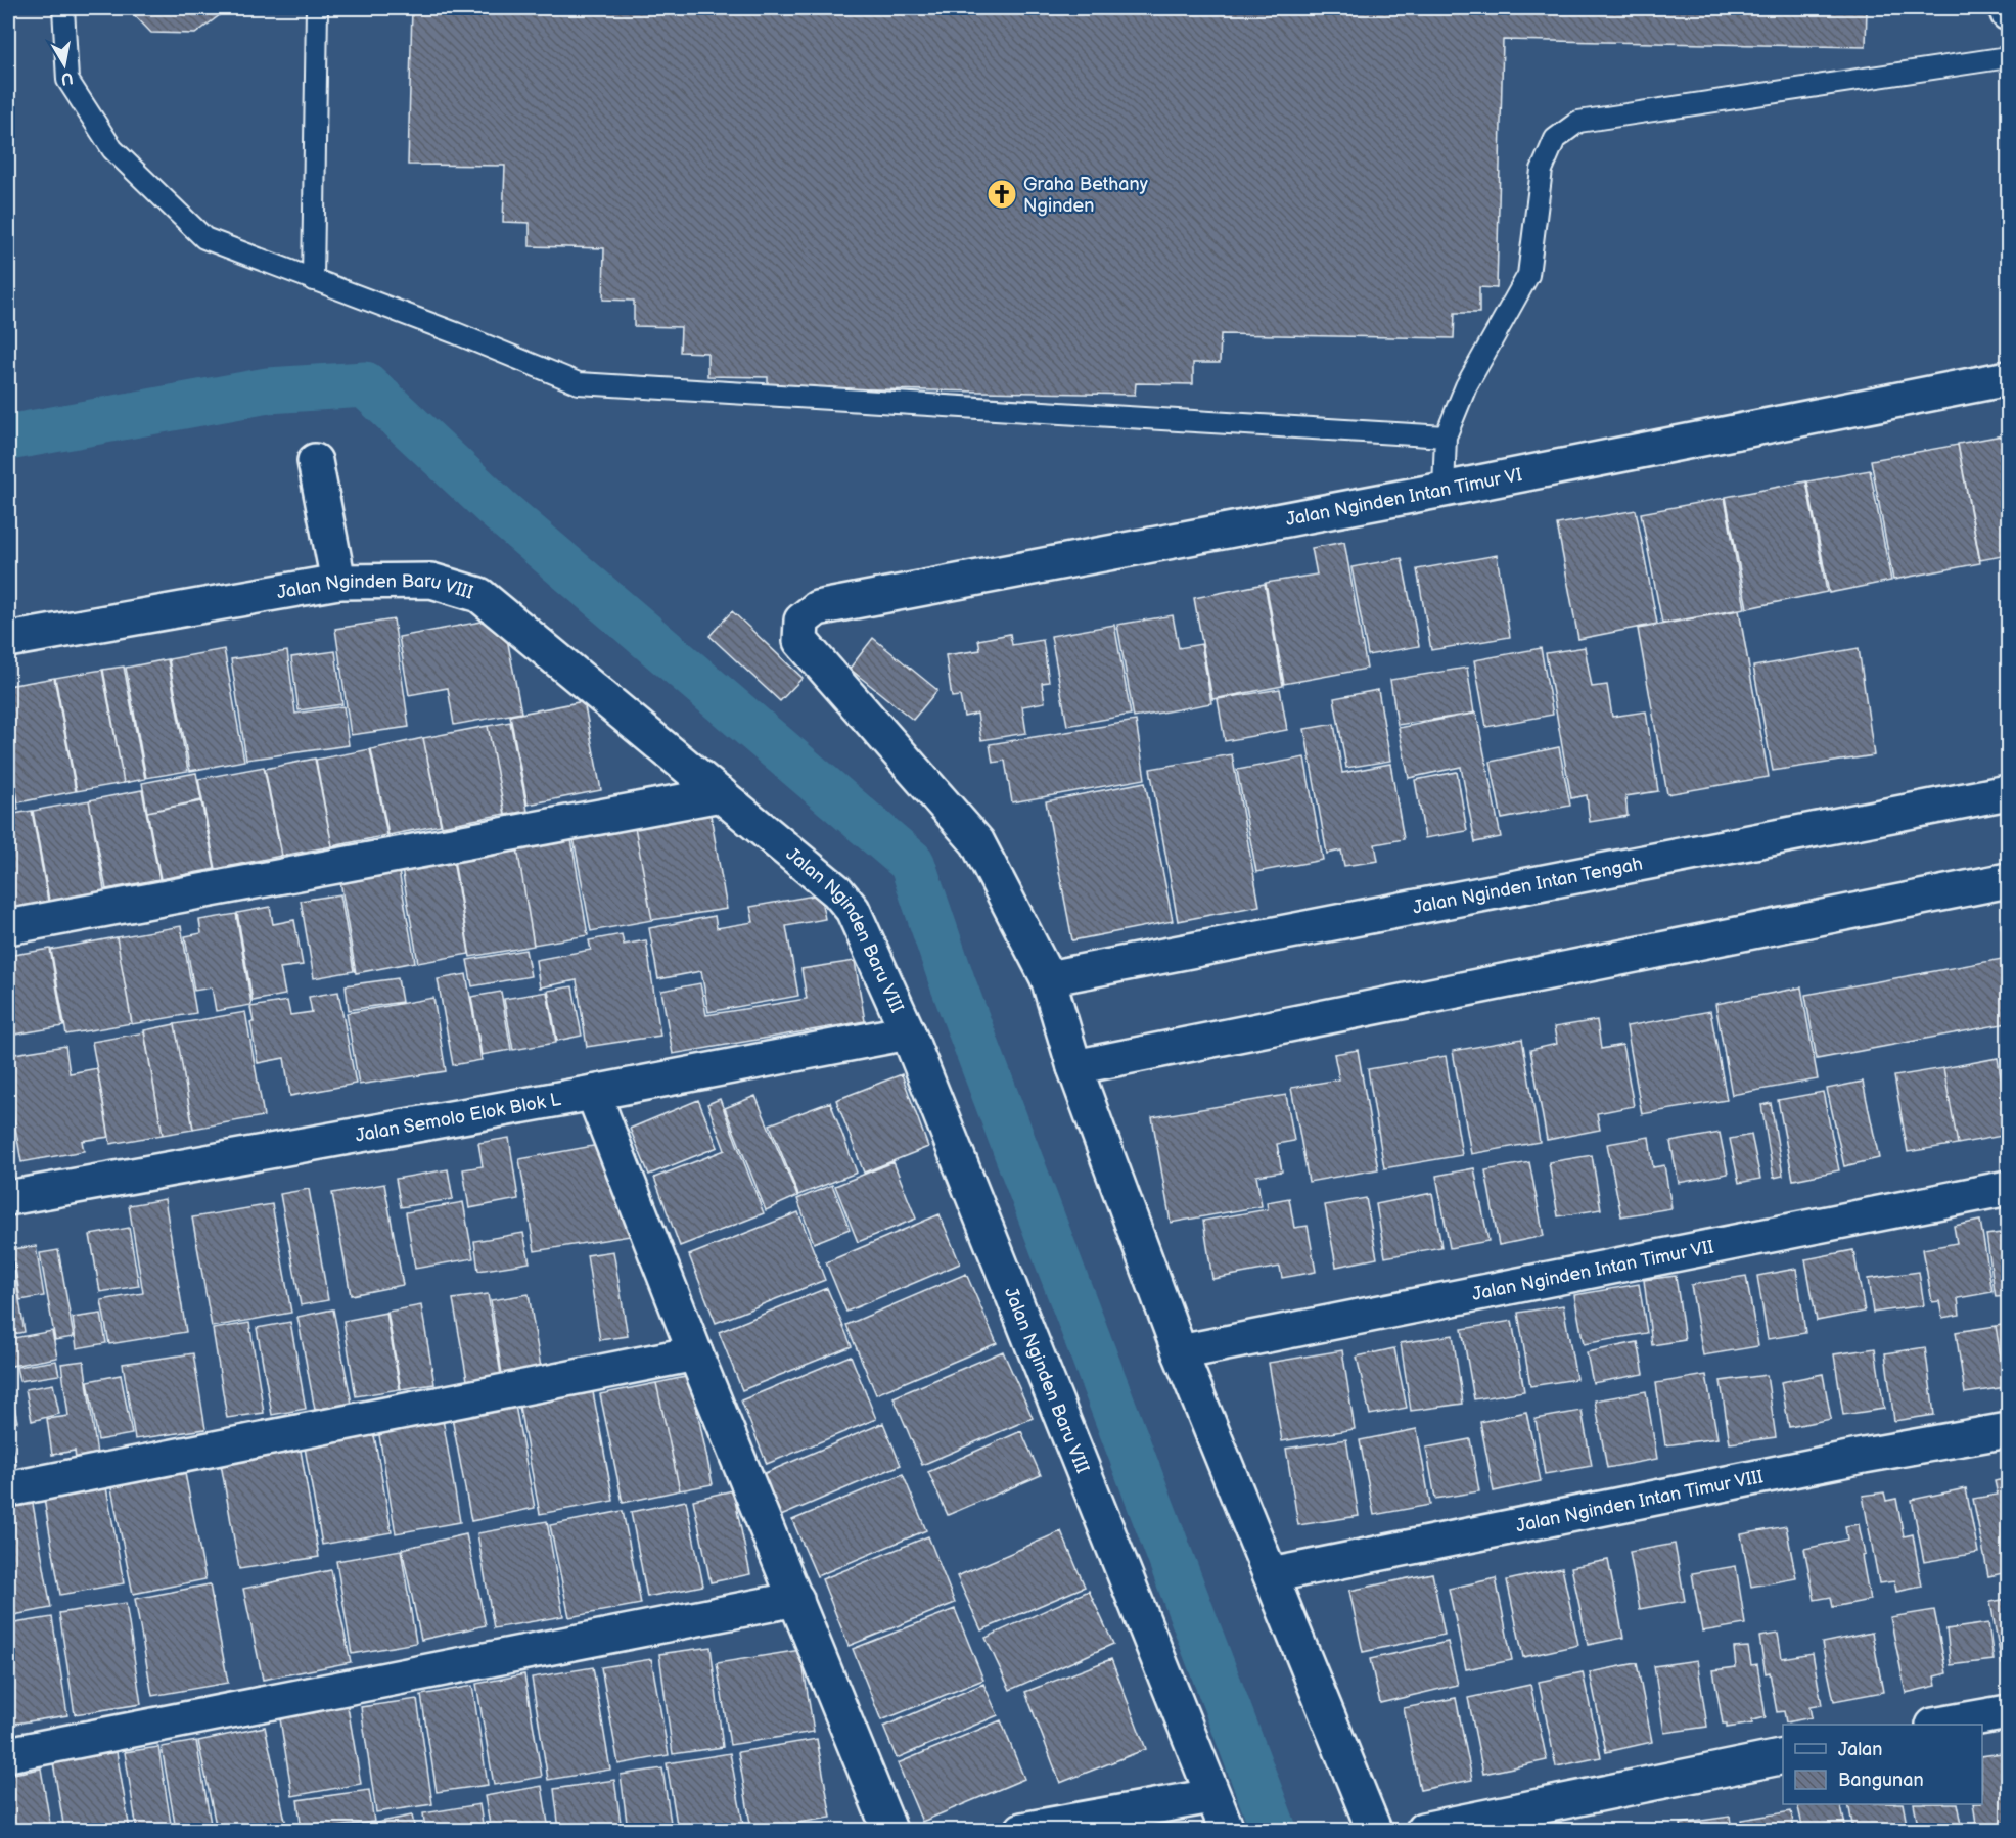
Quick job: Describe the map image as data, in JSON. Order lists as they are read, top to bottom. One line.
{"streets":{"street":["Jalan Nginden Intan Timur VI","Jalan Nginden Baru VIII","Jalan Nginden Intan Tengah","Jalan Semolo Elok Blok L","Jalan Nginden Intan Timur VII","Jalan Nginden Intan Timur VIII"]},"crossings":[["Jalan Nginden Intan Timur VI","Jalan Nginden Intan Tengah"],["Jalan Nginden Baru VIII","Jalan Semolo Elok Blok L"]],"places":{"church":["Graha Bethany Nginden"]},"legend":["Jalan","Bangunan"],"north":"bottom"}
